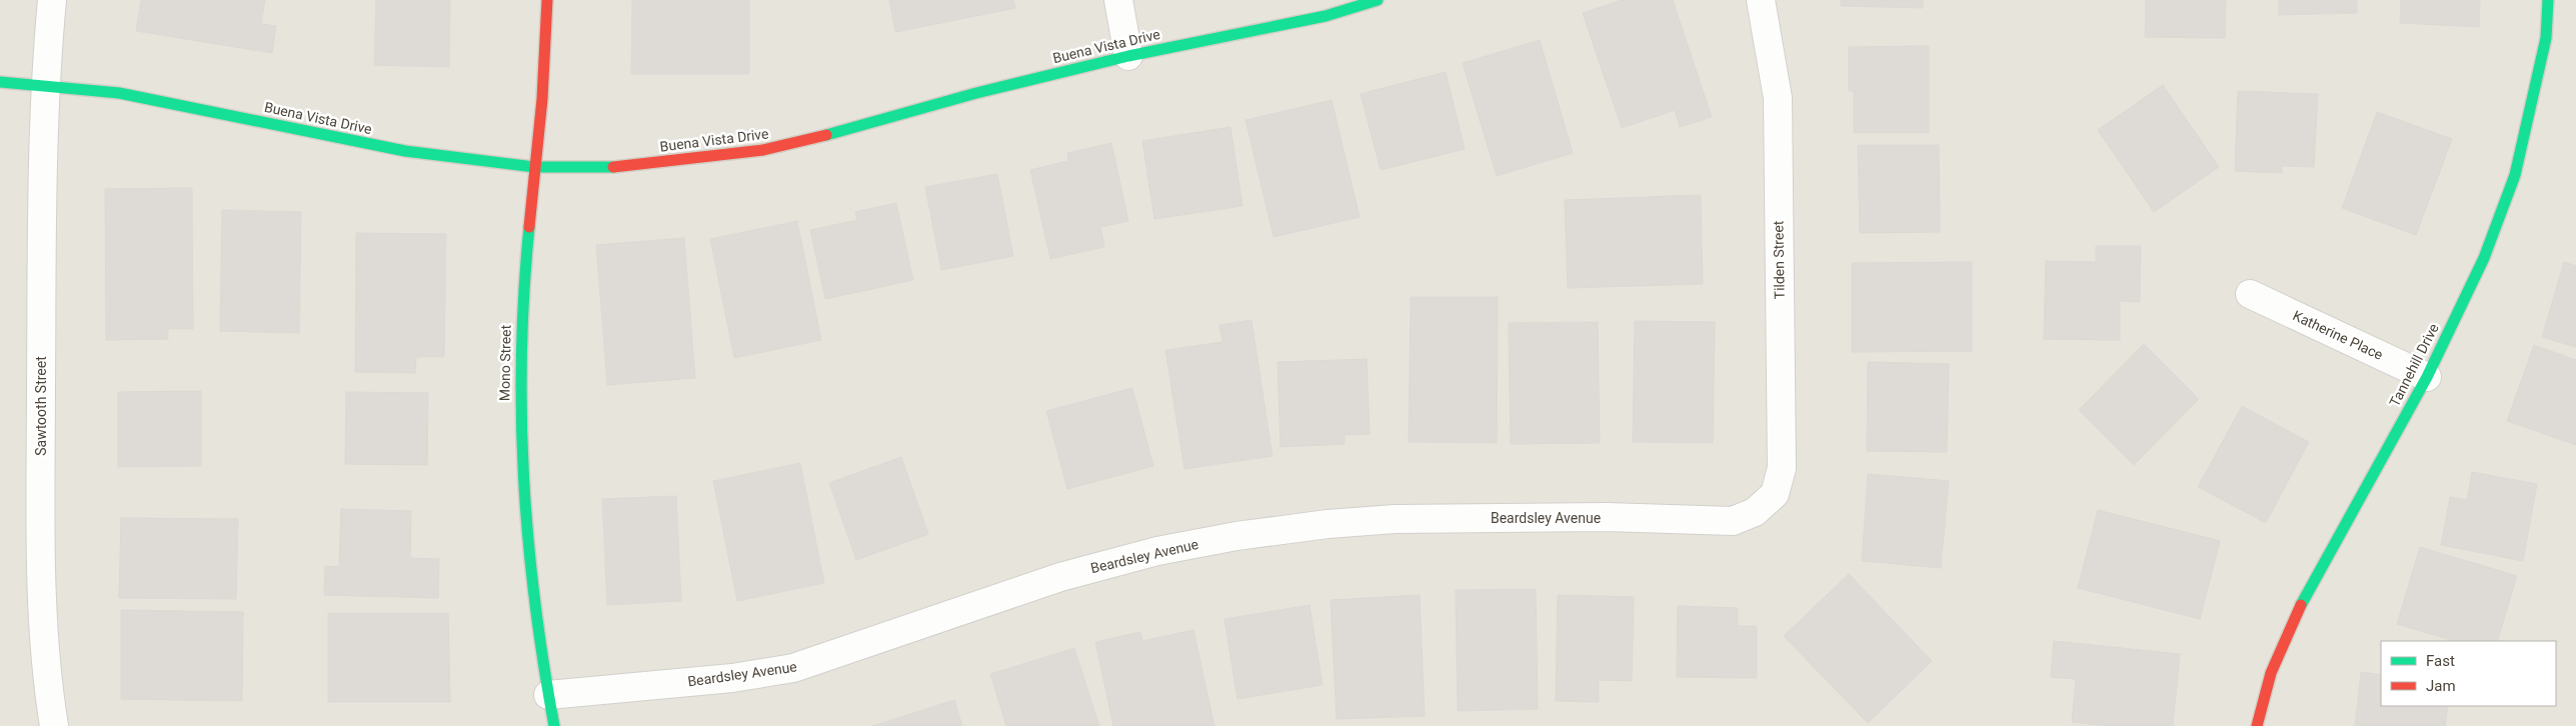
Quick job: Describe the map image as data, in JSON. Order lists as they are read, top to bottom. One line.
{"streets":{"street":["Buena Vista Drive","Tilden Street","Katherine Place","Mono Street","Tannehill Drive","Sawtooth Street","Beardsley Avenue"]},"crossings":[["Buena Vista Drive","Mono Street"],["Buena Vista Drive","Sawtooth Street"],["Tilden Street","Beardsley Avenue"],["Katherine Place","Tannehill Drive"],["Mono Street","Beardsley Avenue"]],"legend":["Fast","Jam"]}
